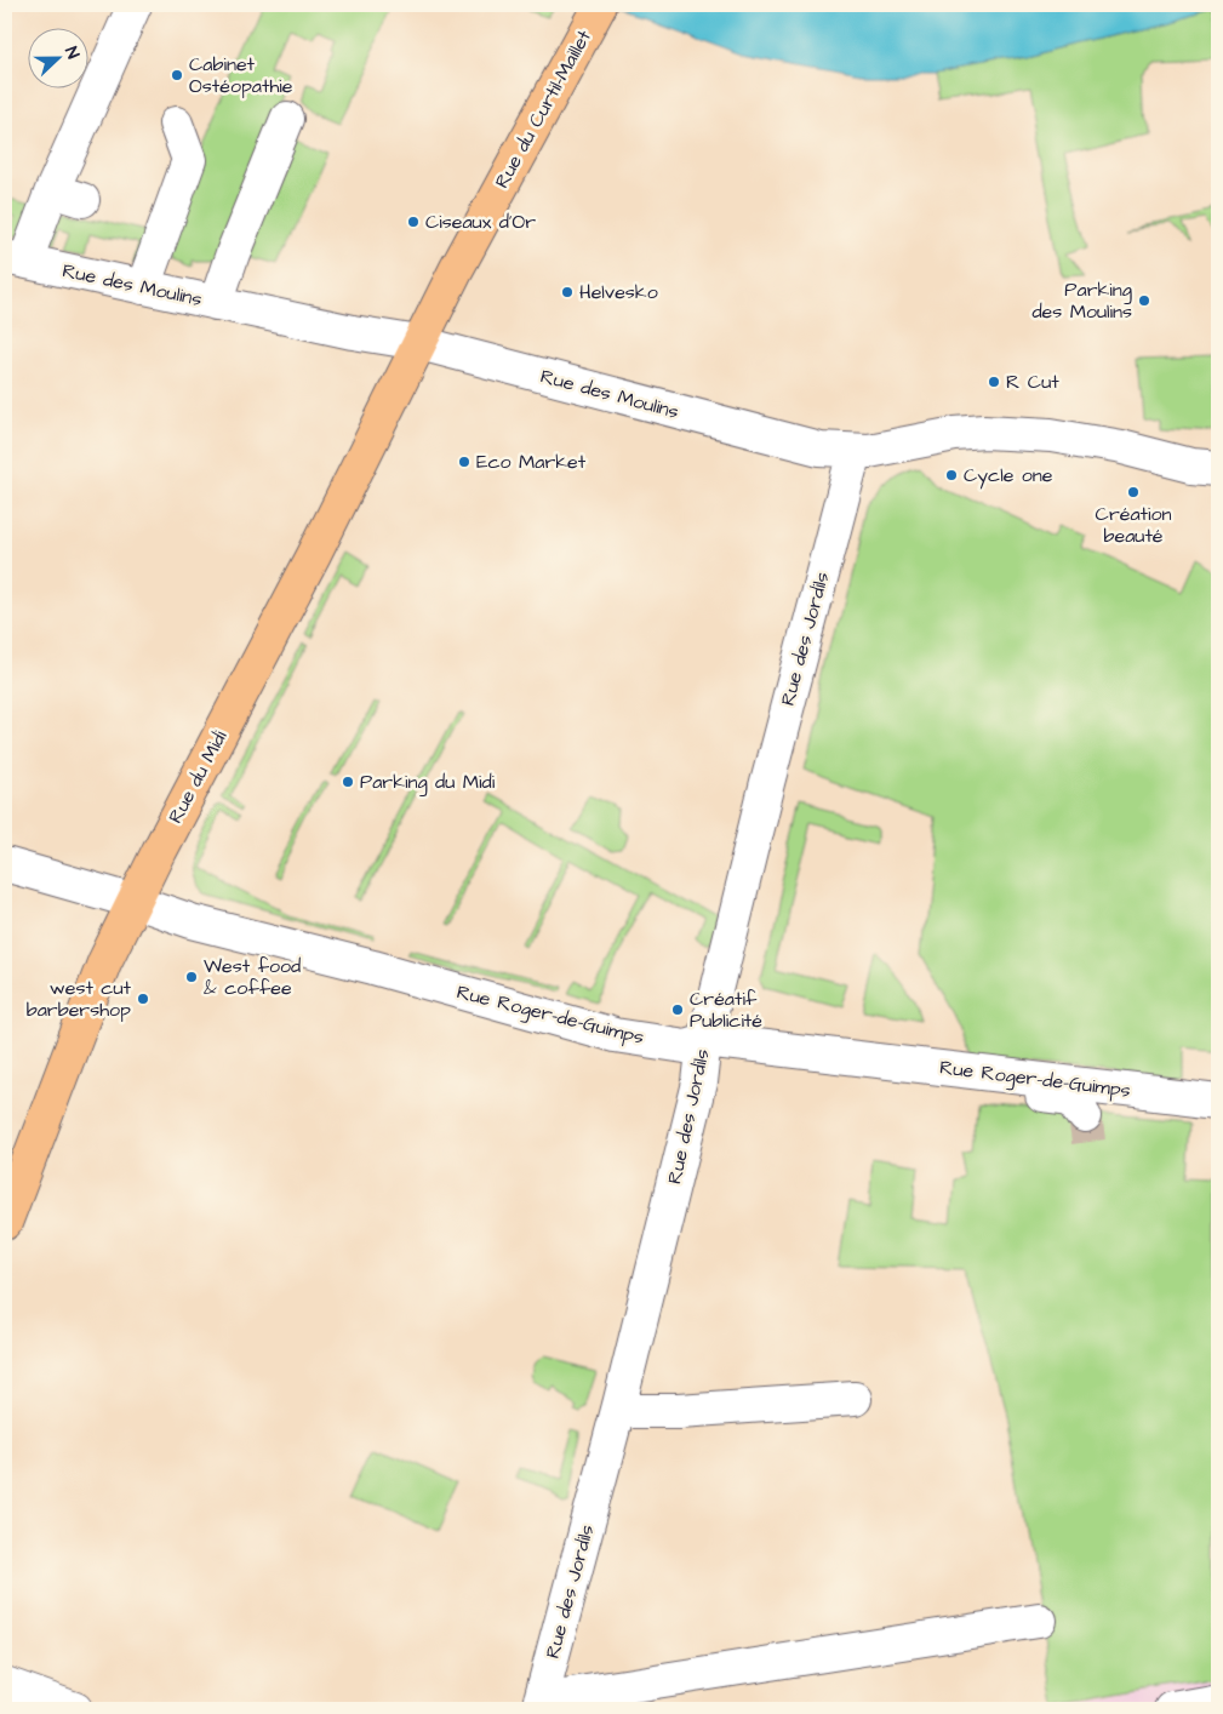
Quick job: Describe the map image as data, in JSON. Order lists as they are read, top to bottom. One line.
{"streets":{"main road":["Rue du Curtil-Maillet","Rue du Midi"],"street":["Rue des Moulins","Rue des Jordils","Rue Roger-de-Guimps"]},"crossings":[["Rue du Curtil-Maillet","Rue des Moulins"],["Rue du Curtil-Maillet","Rue du Midi"],["Rue des Moulins","Rue des Jordils"],["Rue des Moulins","Rue du Midi"],["Rue des Jordils","Rue Roger-de-Guimps"],["Rue du Midi","Rue Roger-de-Guimps"]],"places":["Cabinet Ostéopathie","Ciseaux d'Or","Helvesko","Parking des Moulins","R Cut","Eco Market","Cycle one","Création beauté","Parking du Midi","West food & coffee","west cut barbershop","Créatif Publicité"],"north":"right"}
